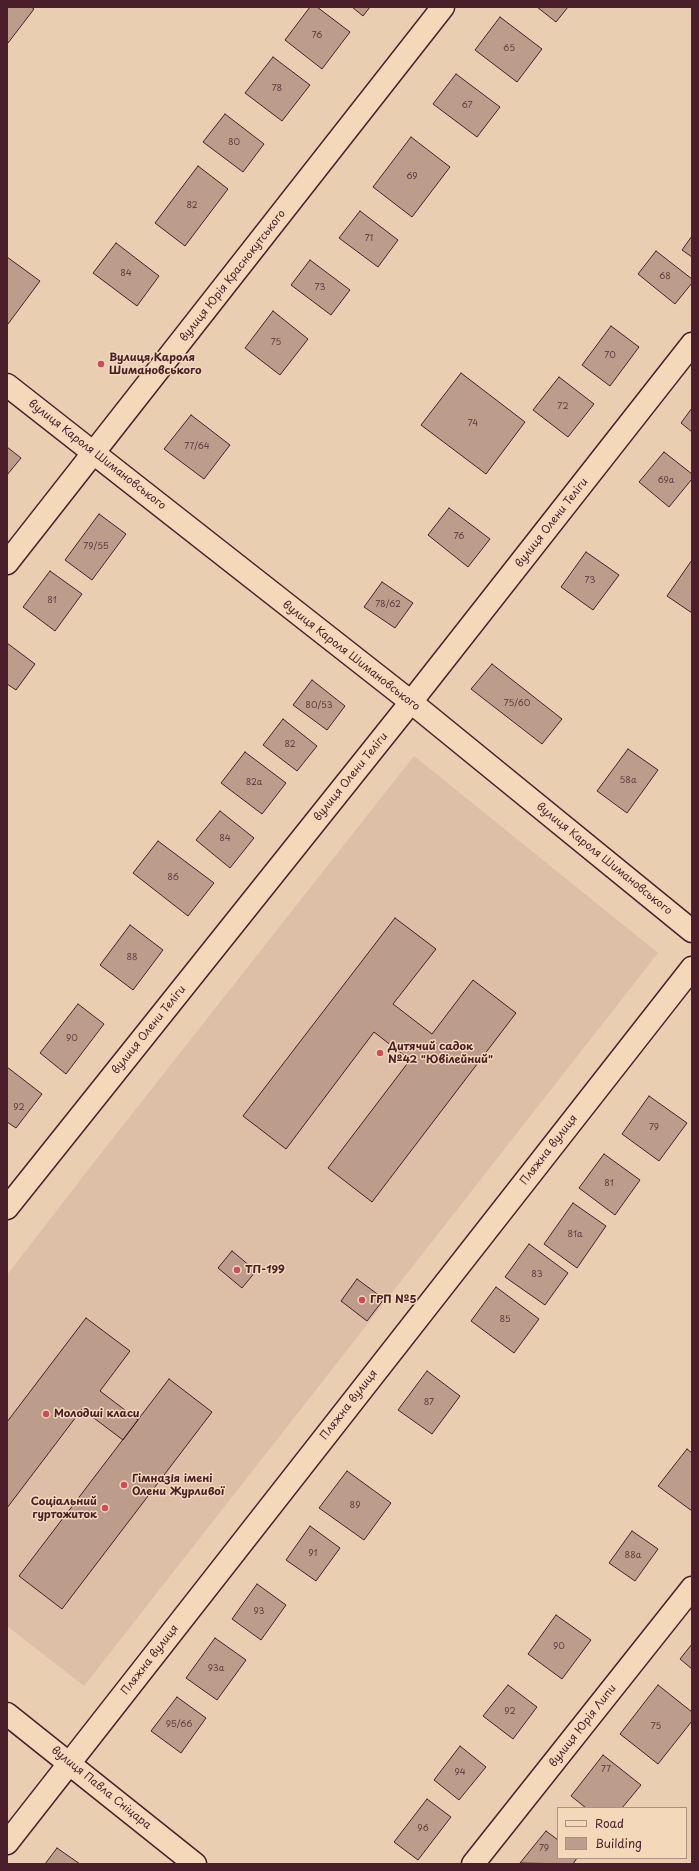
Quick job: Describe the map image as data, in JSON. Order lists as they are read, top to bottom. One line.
{"streets":{"street":["вулиця Юрія Краснокутського","вулиця Кароля Шимановського","вулиця Олени Теліги","Пляжна вулиця","вулиця Юрія Липи","вулиця Павла Сніцара"]},"crossings":[["вулиця Юрія Краснокутського","вулиця Кароля Шимановського"],["вулиця Кароля Шимановського","вулиця Олени Теліги"],["Пляжна вулиця","вулиця Павла Сніцара"]],"places":["Вулиця Кароля Шимановського","Дитячий садок №42 \"Ювілейний\"","ТП-199","ГРП №5","Молодші класи","Гімназія імені Олени Журливої","Соціальний гуртожиток"],"house_numbers":["76","65","78","67","80","69","82","71","84","68","73","75","70","72","74","77/64","69а","76","79/55","73","81","78/62","75/60","80/53","82","58а","82а","84","86","88","90","92","79","81","81а","83","85","87","89","91","88а","93","90","93а","92","95/66","75","77","94","96","79"],"legend":["Road","Building"]}
